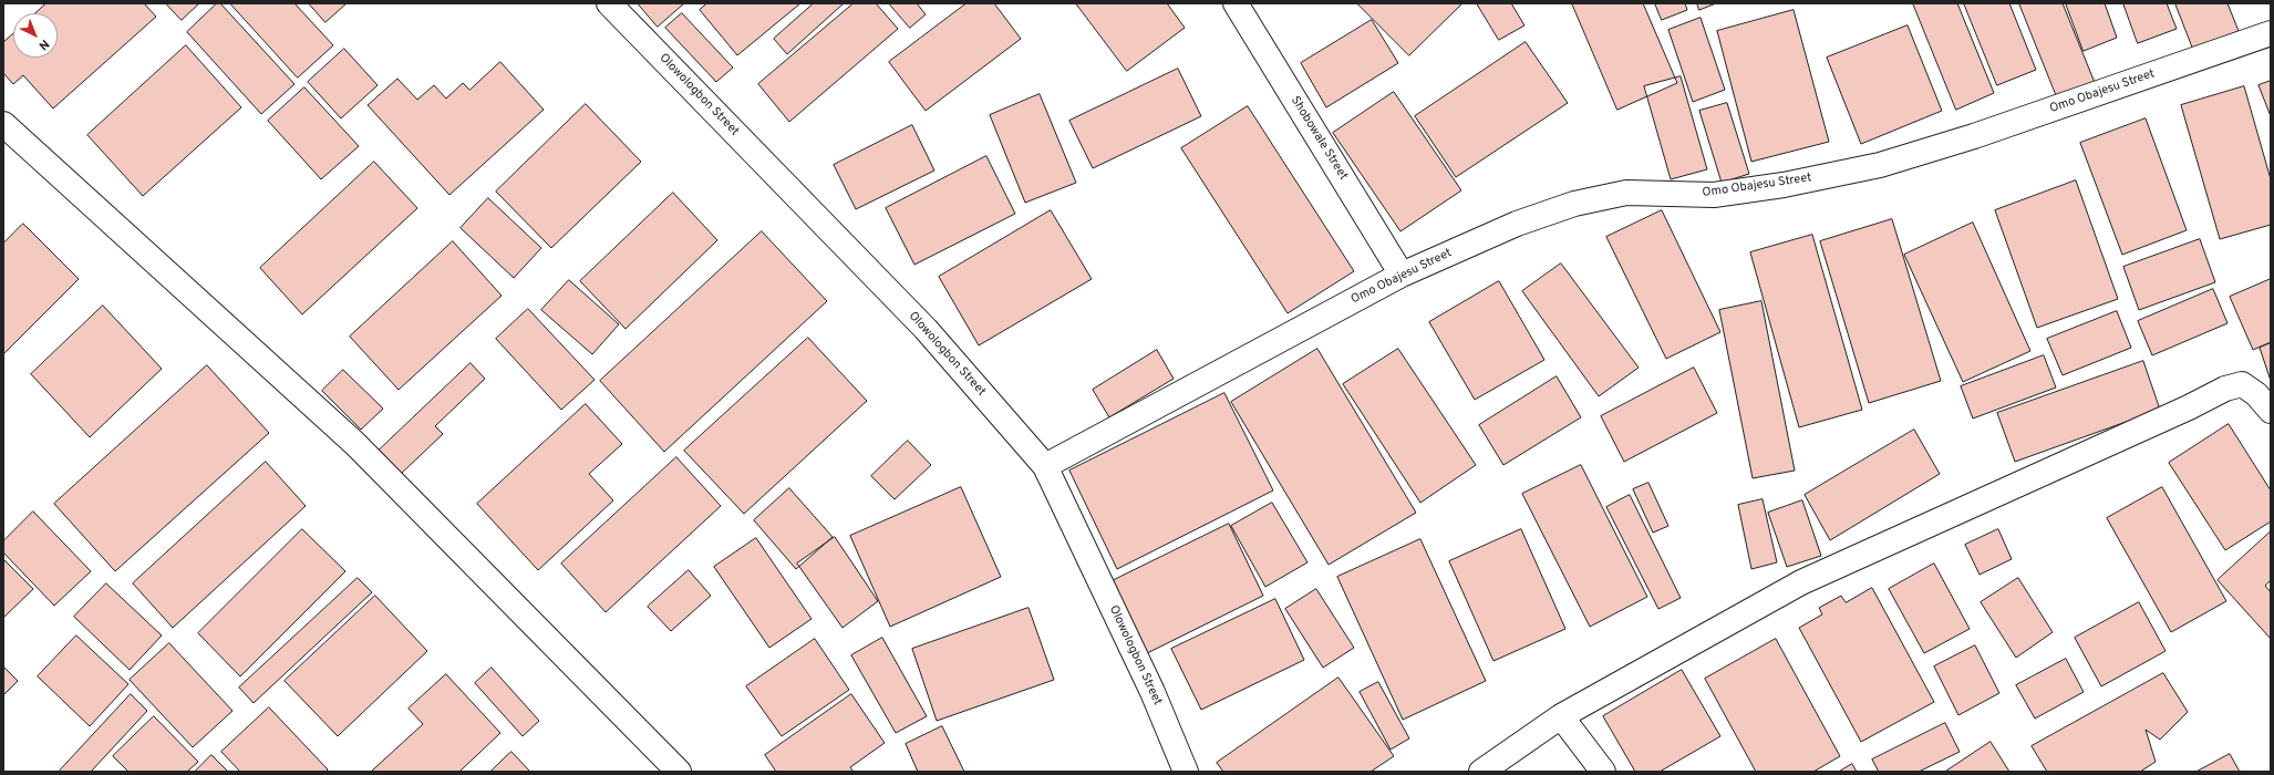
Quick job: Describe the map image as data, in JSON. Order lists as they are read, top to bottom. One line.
{"streets":{"street":["Omo Obajesu Street","Olowologbon Street","Shobowale Street"]},"crossings":[["Omo Obajesu Street","Olowologbon Street"],["Omo Obajesu Street","Shobowale Street"]],"north":"bottom right"}
